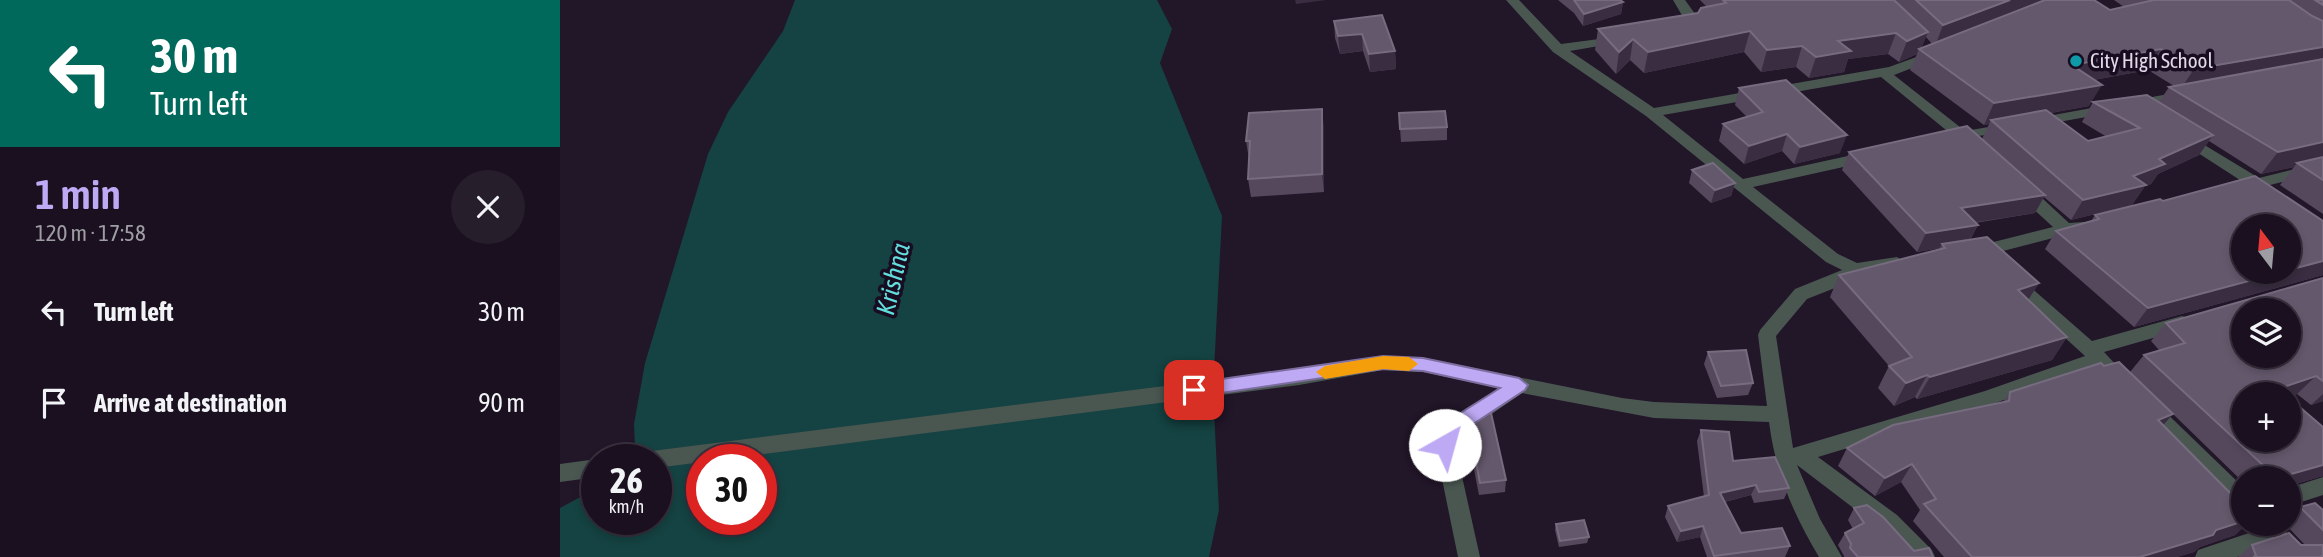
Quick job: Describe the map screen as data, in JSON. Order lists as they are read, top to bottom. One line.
{"water":["Krishna"],"places":["City High School"],"north":"top","page":{"turn":["30 m","Turn left"],"heading":["1 min","120 m · 17:58"],"map_buttons":["+","−"],"list":[{"name":"Turn left","value":"30 m"},{"name":"Arrive at destination","value":"90 m"}],"speed":"26 km/h","limit":"30"}}
